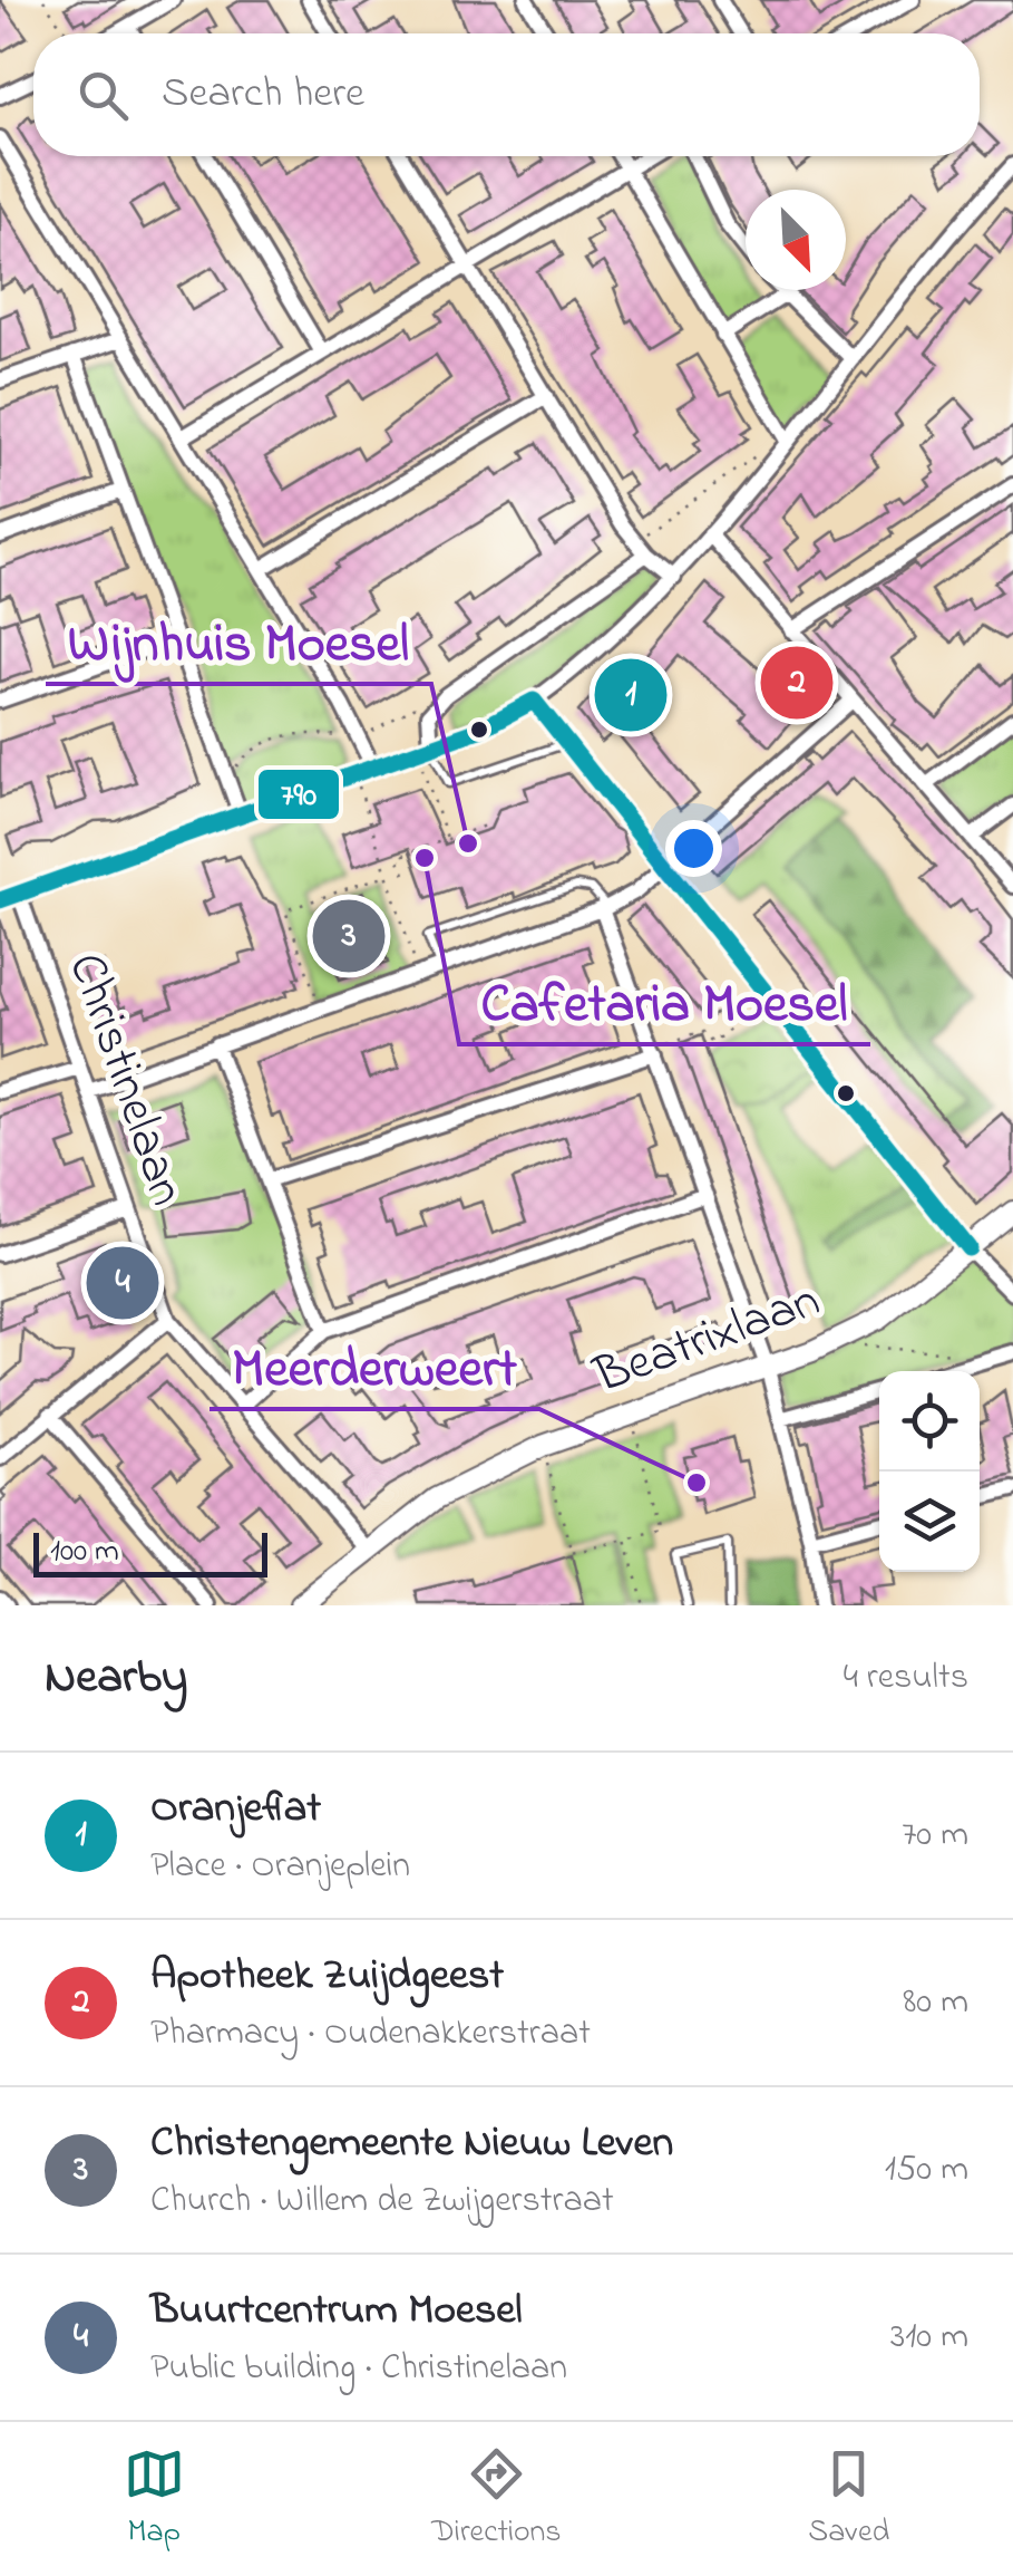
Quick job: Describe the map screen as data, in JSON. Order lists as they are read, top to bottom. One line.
{"streets":{"street":["Christinelaan","Beatrixlaan"]},"crossings":[["Christinelaan","Beatrixlaan"]],"places":["Wijnhuis Moesel","Cafetaria Moesel","Meerderweert"],"lines":["transit line 790"],"scale_bar":"100 m","north":"bottom right","page":{"search":"Search here","pins":["2","1","3","4"],"scale":"100 m","heading":["Nearby","4 results"],"list":[{"mark":"1","name":"Oranjeflat","note":"Place · Oranjeplein","value":"70 m"},{"mark":"2","name":"Apotheek Zuijdgeest","note":"Pharmacy · Oudenakkerstraat","value":"80 m"},{"mark":"3","name":"Christengemeente Nieuw Leven","note":"Church · Willem de Zwijgerstraat","value":"150 m"},{"mark":"4","name":"Buurtcentrum Moesel","note":"Public building · Christinelaan","value":"310 m"}],"nav":["Map","Directions","Saved"]}}
